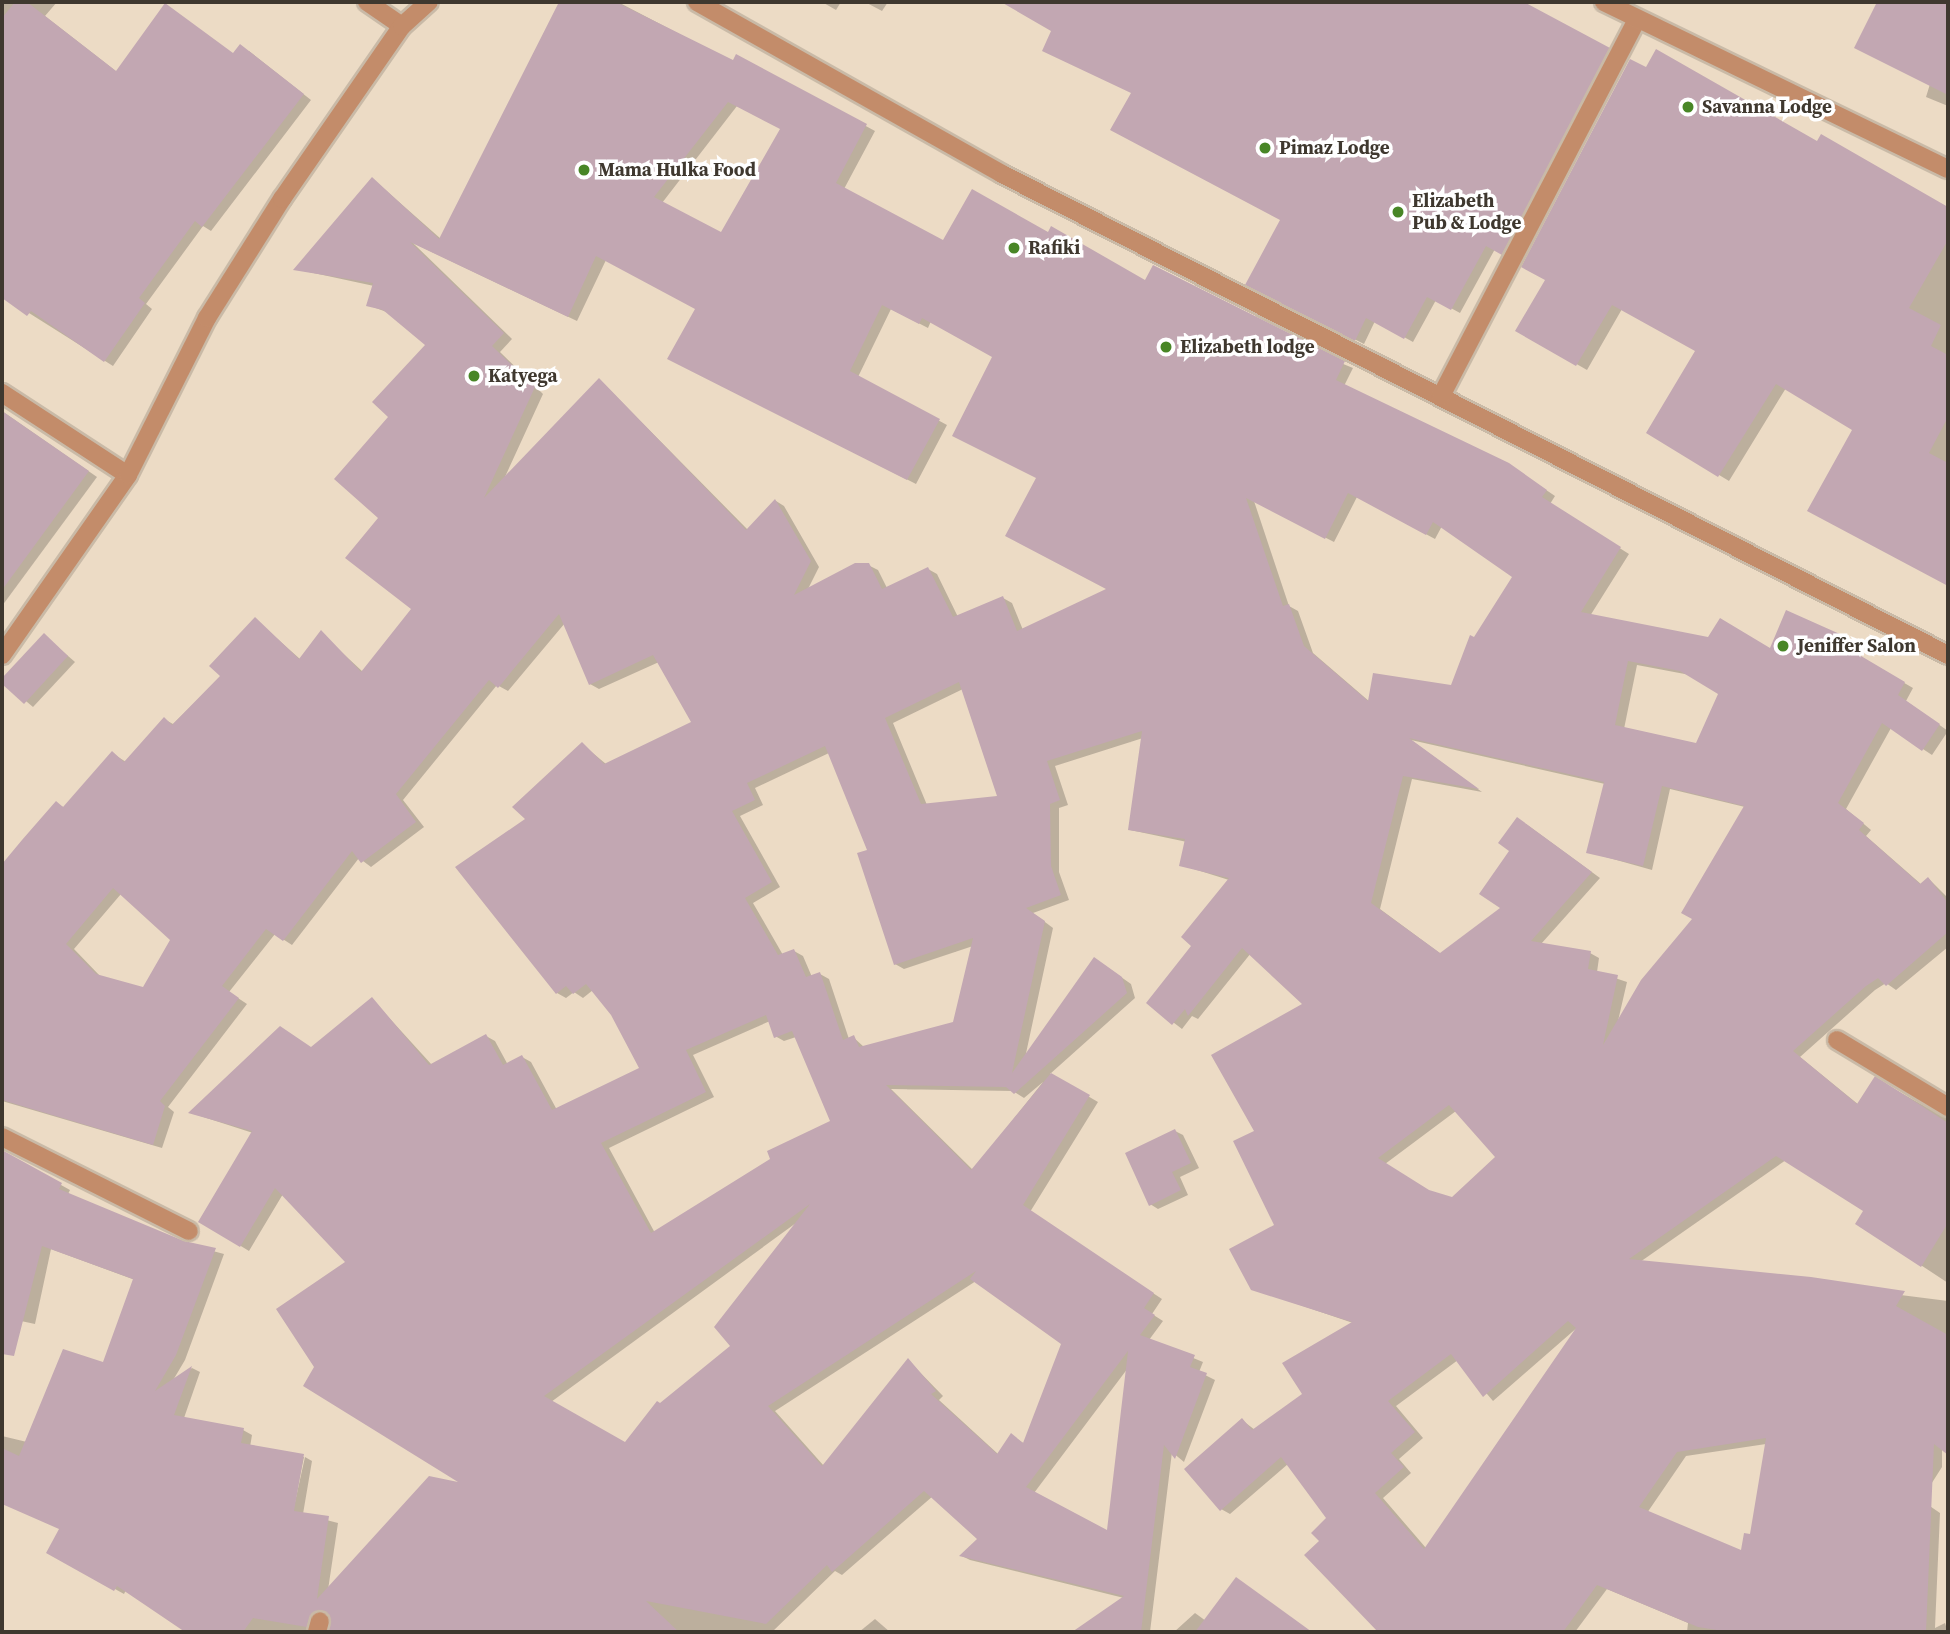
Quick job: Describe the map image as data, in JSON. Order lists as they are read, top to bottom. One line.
{"places":["Savanna Lodge","Pimaz Lodge","Mama Hulka Food","Elizabeth Pub & Lodge","Rafiki","Elizabeth lodge","Katyega","Jeniffer Salon"]}
